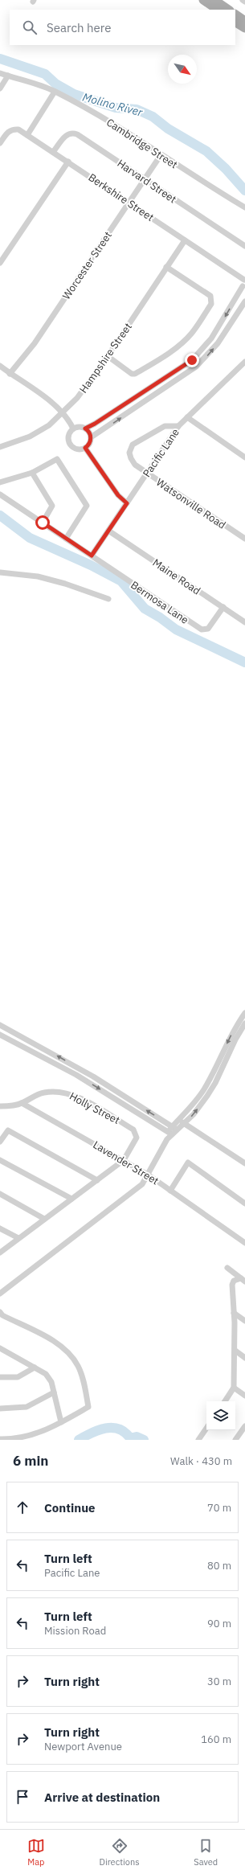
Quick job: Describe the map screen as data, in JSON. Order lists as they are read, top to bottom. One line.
{"streets":{"street":["Cambridge Street","Harvard Street","Berkshire Street","Worcester Street","Hampshire Street","Pacific Lane","Watsonville Road","Maine Road","Bermosa Lane","Holly Street","Lavender Street"]},"crossings":[["Cambridge Street","Worcester Street"],["Harvard Street","Berkshire Street"],["Harvard Street","Worcester Street"],["Berkshire Street","Worcester Street"],["Berkshire Street","Hampshire Street"],["Pacific Lane","Watsonville Road"],["Pacific Lane","Maine Road"],["Pacific Lane","Bermosa Lane"],["Maine Road","Bermosa Lane"],["Holly Street","Lavender Street"]],"water":["Molino River"],"north":"bottom right","page":{"search":"Search here","heading":["6 min","Walk · 430 m"],"list":[["Continue","70 m"],["Turn left","Pacific Lane","80 m"],["Turn left","Mission Road","90 m"],["Turn right","30 m"],["Turn right","Newport Avenue","160 m"],"Arrive at destination"],"nav":["Map","Directions","Saved"]}}
